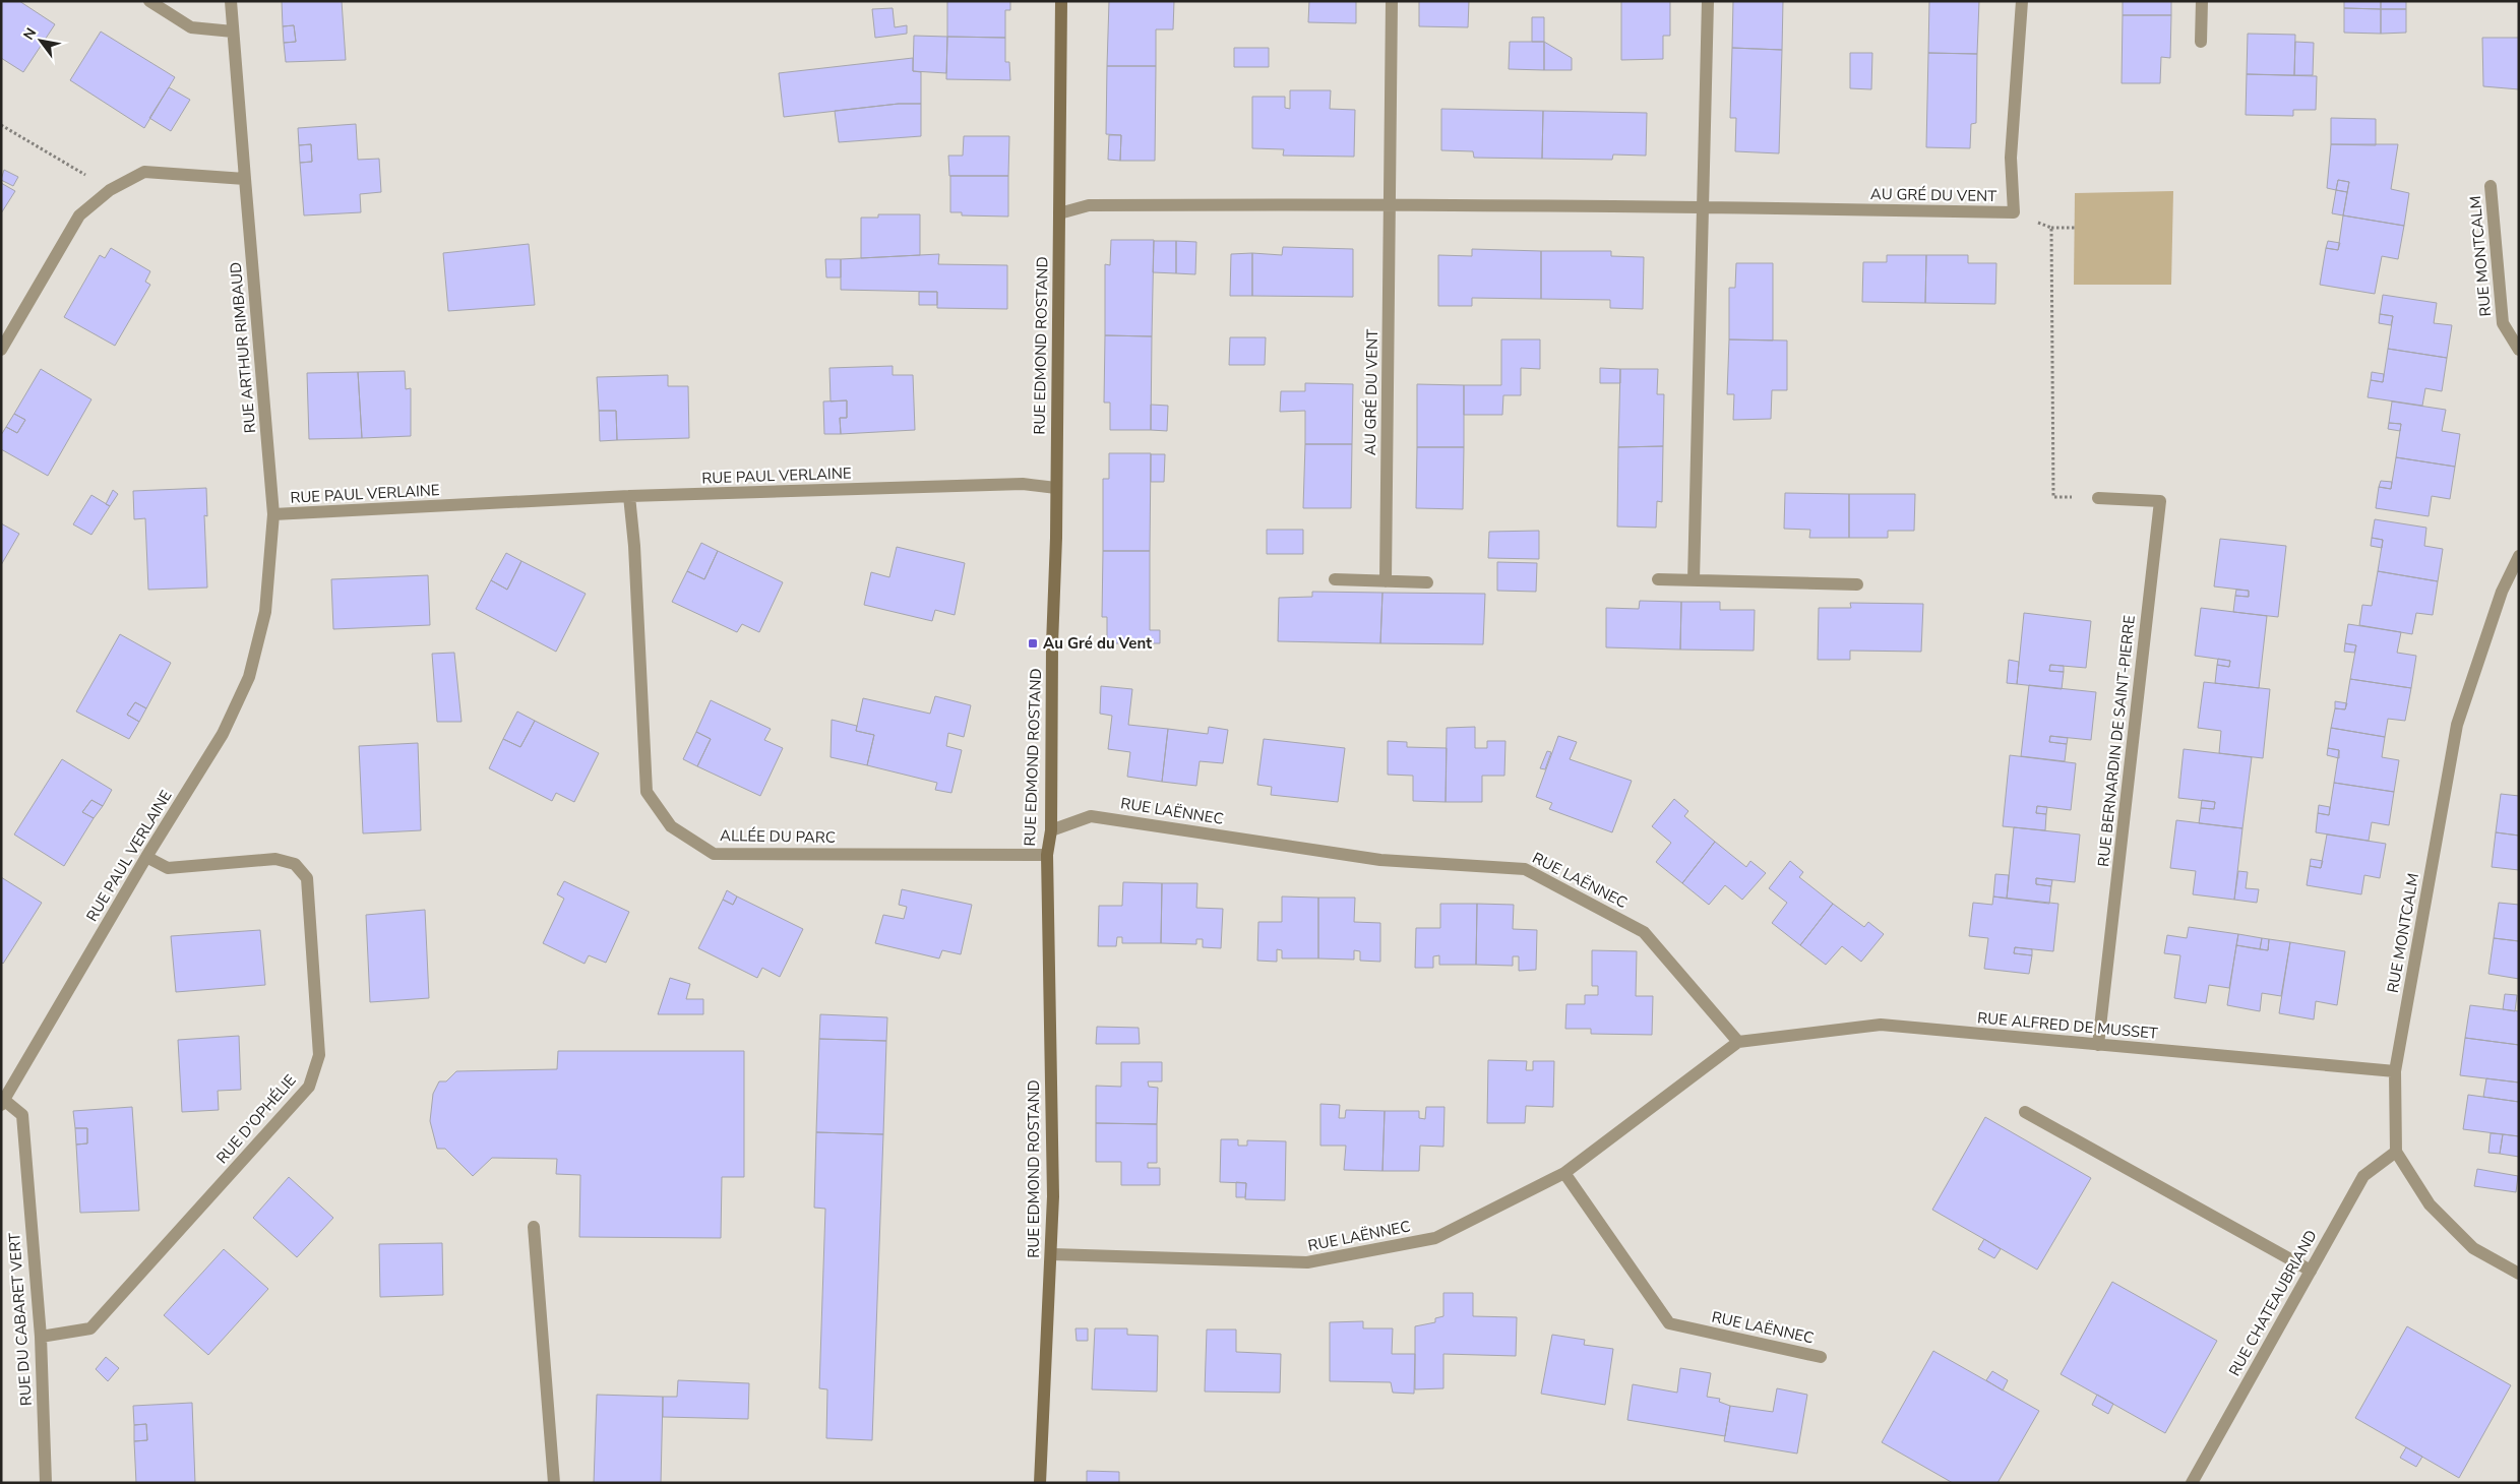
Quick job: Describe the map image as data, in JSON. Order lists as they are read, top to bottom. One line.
{"streets":{"street":["AU GRÉ DU VENT","RUE MONTCALM","RUE EDMOND ROSTAND","RUE ARTHUR RIMBAUD","RUE PAUL VERLAINE","RUE BERNARDIN DE SAINT-PIERRE","RUE LAËNNEC","ALLÉE DU PARC","RUE ALFRED DE MUSSET","RUE D'OPHÉLIE","RUE CHATEAUBRIAND","RUE DU CABARET VERT"]},"crossings":[["AU GRÉ DU VENT","RUE EDMOND ROSTAND"],["RUE MONTCALM","RUE ALFRED DE MUSSET"],["RUE MONTCALM","RUE CHATEAUBRIAND"],["RUE EDMOND ROSTAND","RUE PAUL VERLAINE"],["RUE EDMOND ROSTAND","RUE LAËNNEC"],["RUE EDMOND ROSTAND","ALLÉE DU PARC"],["RUE ARTHUR RIMBAUD","RUE PAUL VERLAINE"],["RUE PAUL VERLAINE","ALLÉE DU PARC"],["RUE PAUL VERLAINE","RUE D'OPHÉLIE"],["RUE PAUL VERLAINE","RUE DU CABARET VERT"],["RUE BERNARDIN DE SAINT-PIERRE","RUE ALFRED DE MUSSET"],["RUE LAËNNEC","RUE ALFRED DE MUSSET"],["RUE D'OPHÉLIE","RUE DU CABARET VERT"]],"places":{"transit":["Au Gré du Vent"]},"north":"top left"}
